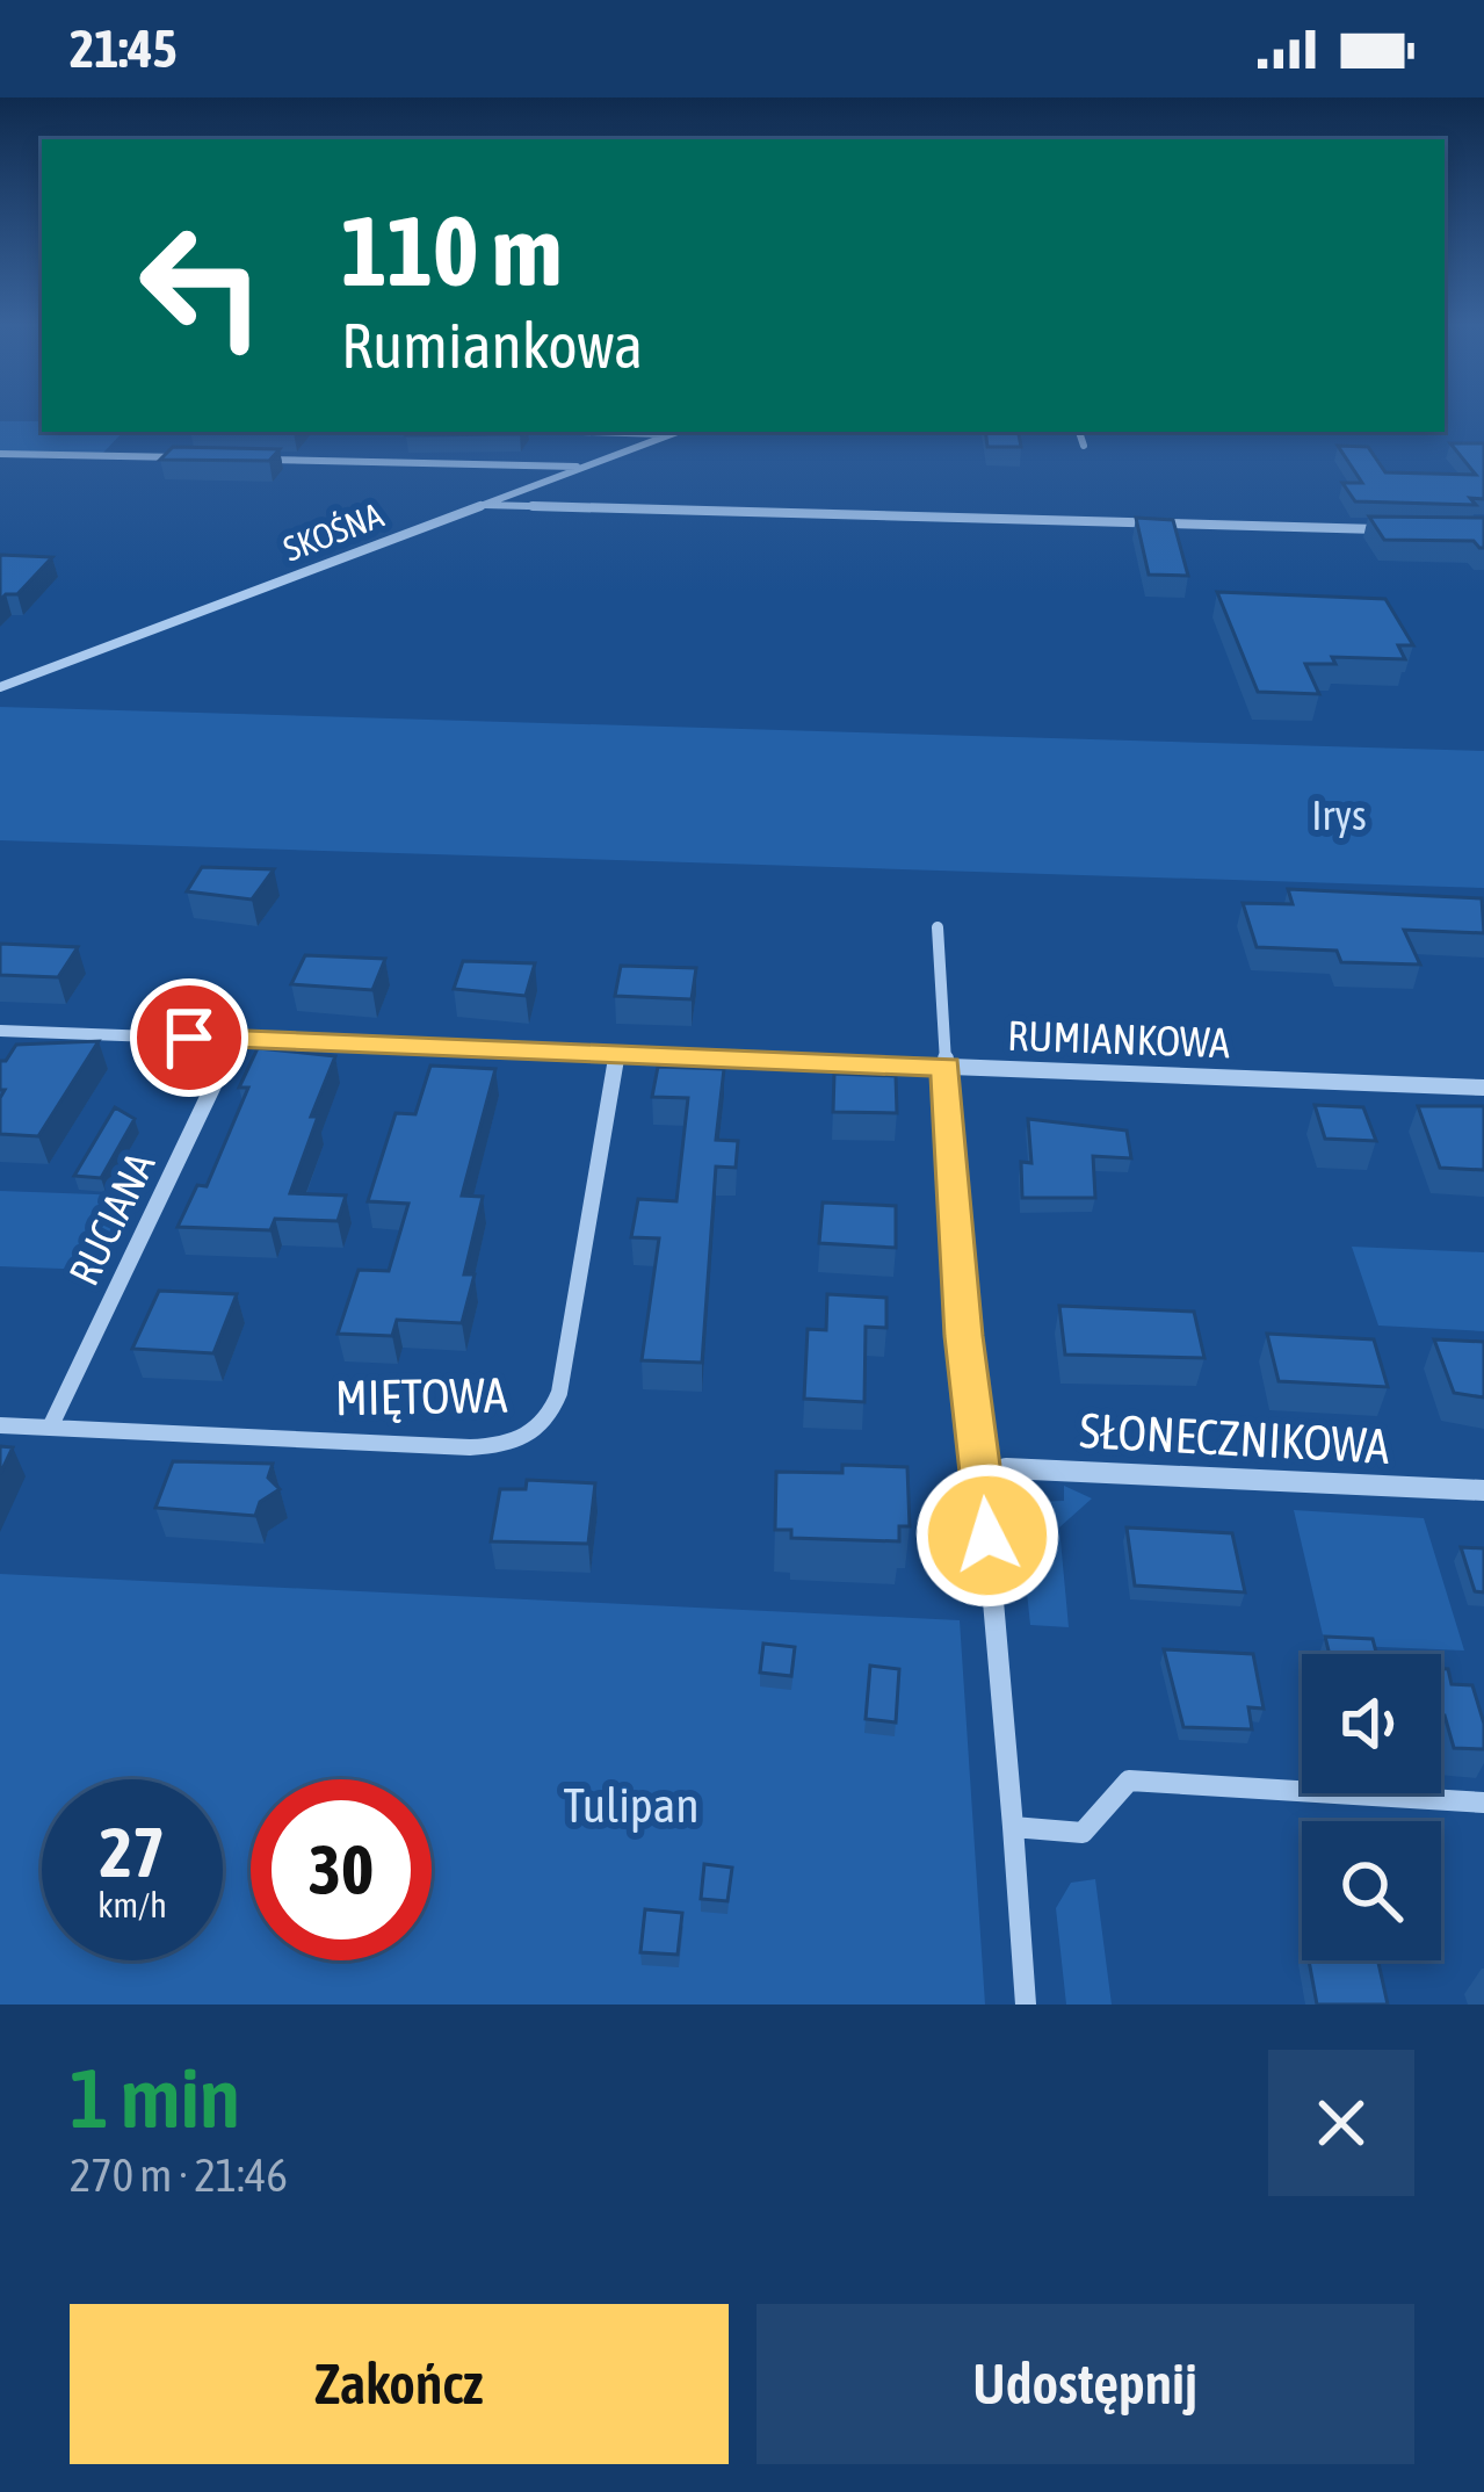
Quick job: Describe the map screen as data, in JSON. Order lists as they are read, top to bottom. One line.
{"streets":{"street":["SKOŚNA","RUMIANKOWA","RUCIANA","MIĘTOWA","SŁONECZNIKOWA"]},"crossings":[["RUMIANKOWA","RUCIANA"],["RUMIANKOWA","MIĘTOWA"],["RUCIANA","MIĘTOWA"]],"parks":["Irys","Tulipan"],"page":{"status":"21:45","turn":["110 m","Rumiankowa"],"speed":"27 km/h","limit":"30","heading":["1 min","270 m · 21:46"],"buttons":["Zakończ","Udostępnij"]}}
